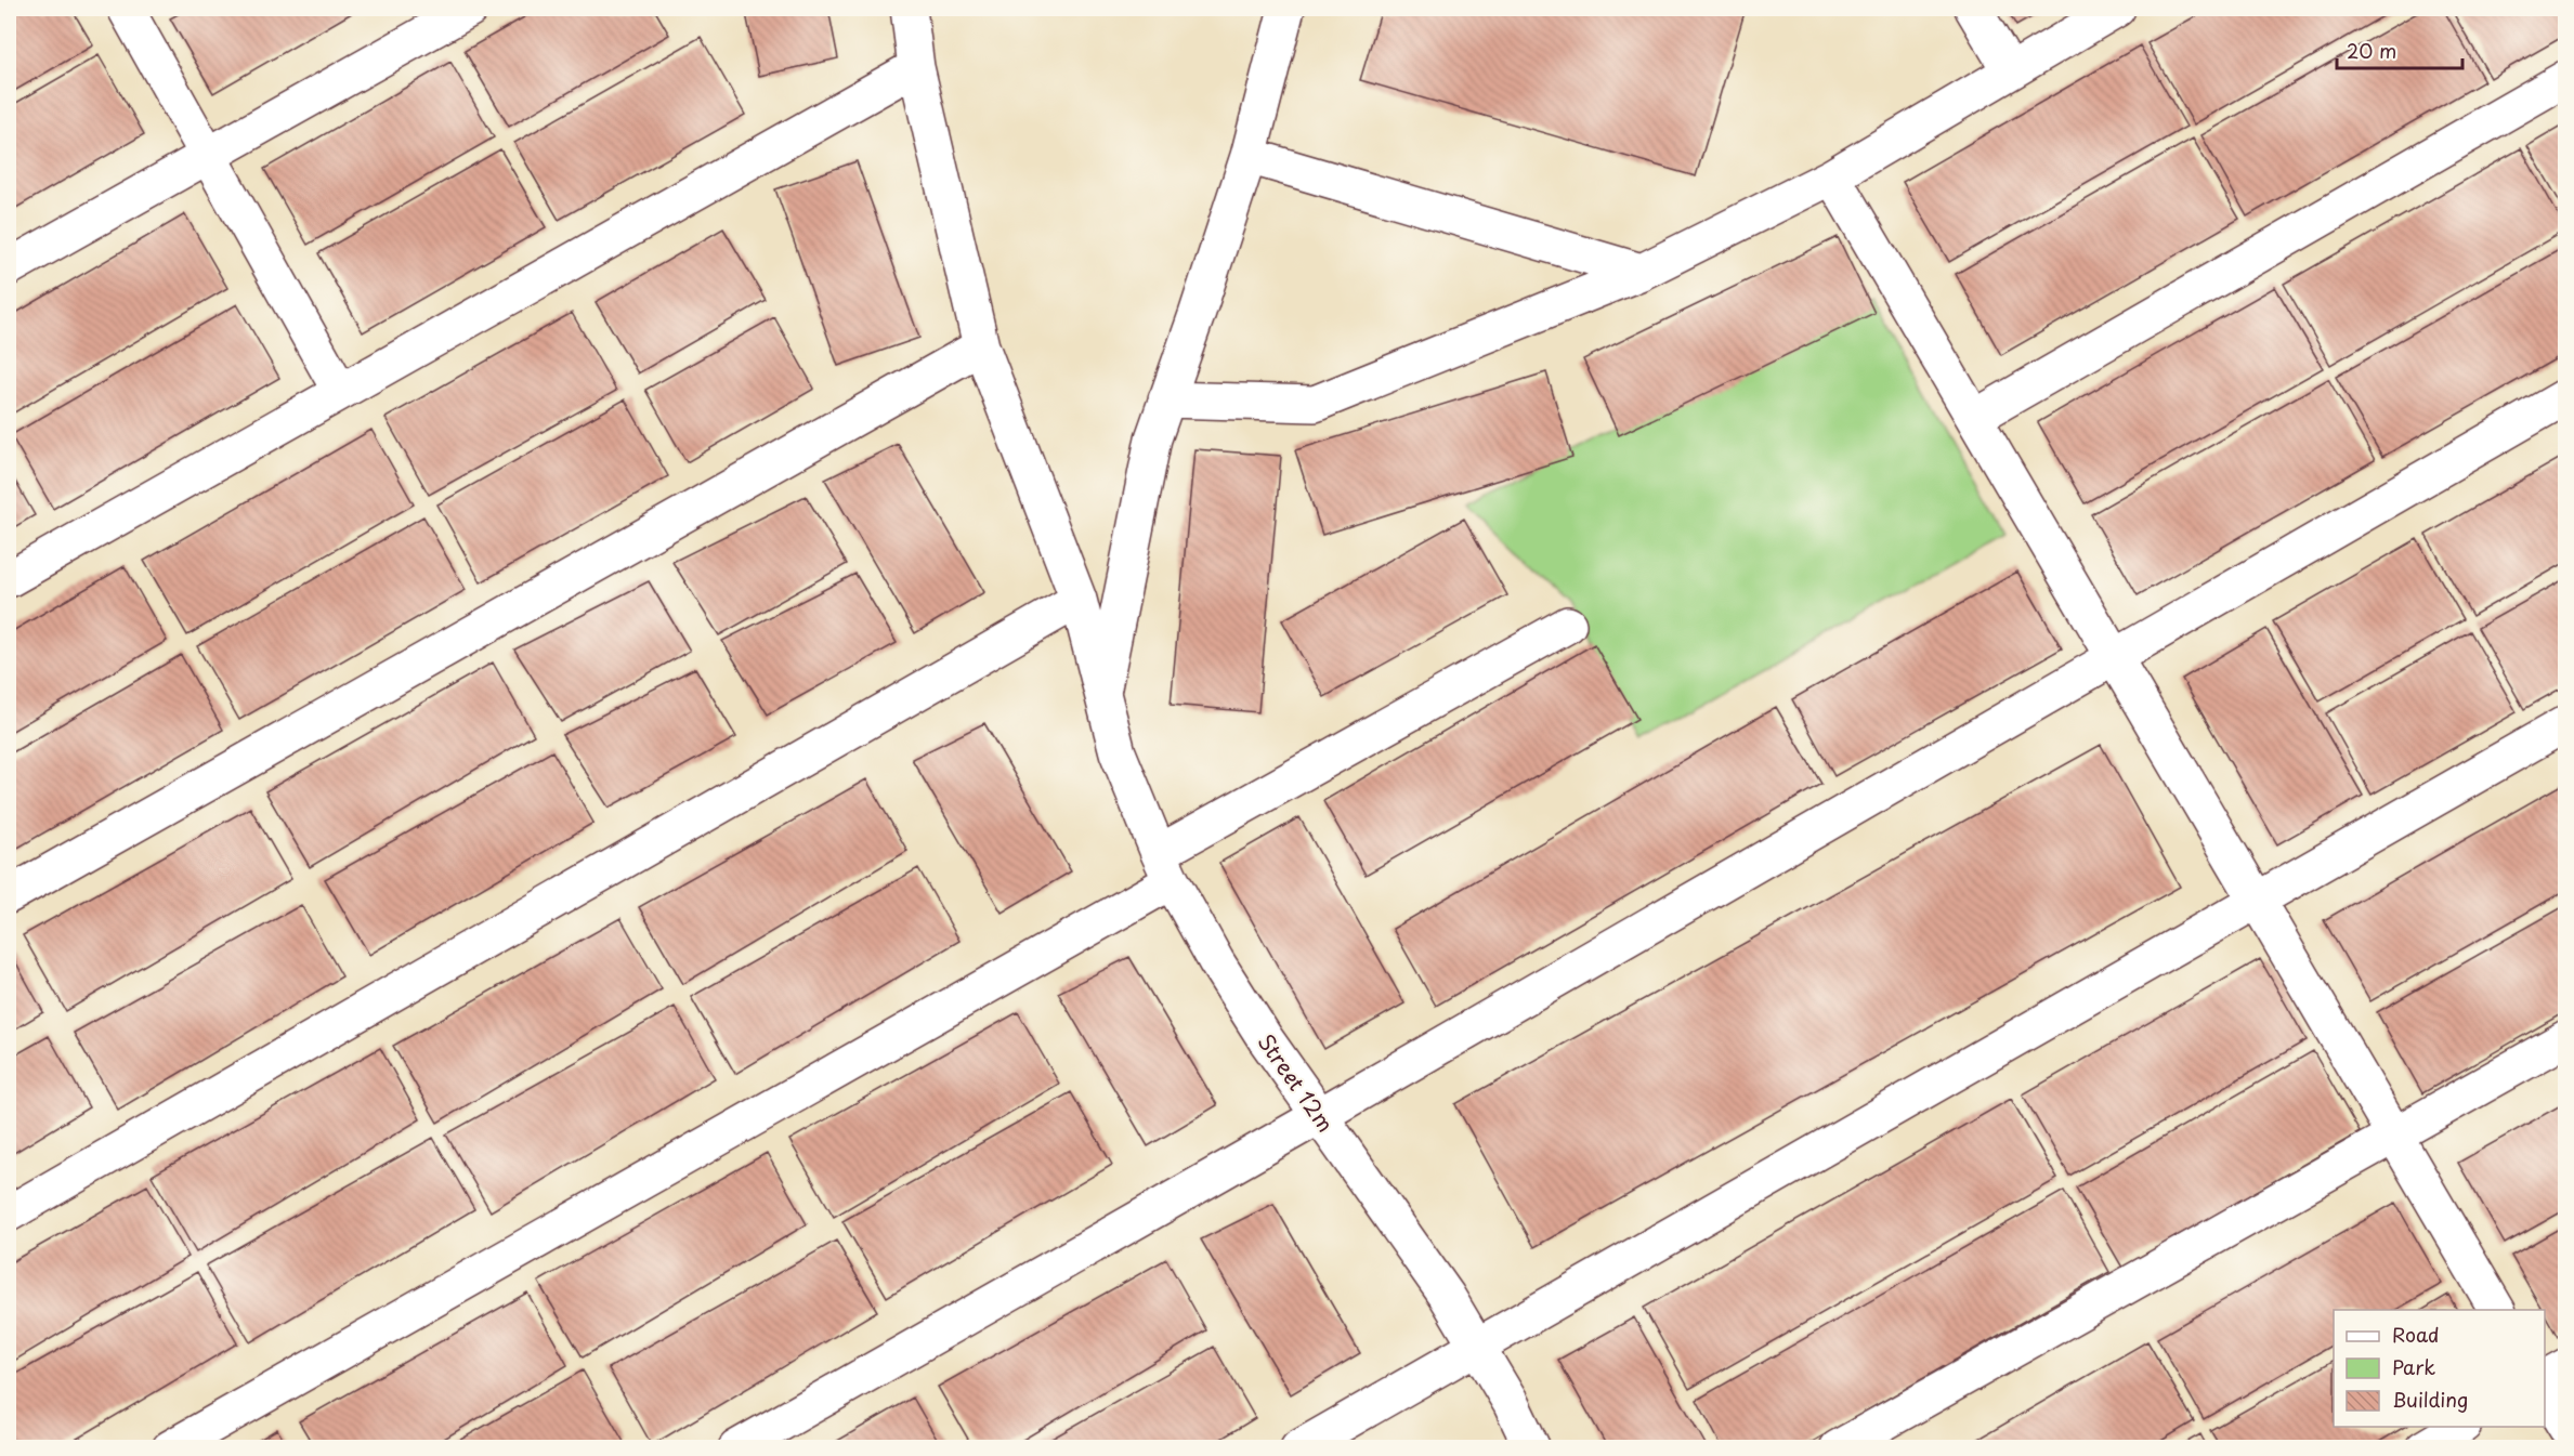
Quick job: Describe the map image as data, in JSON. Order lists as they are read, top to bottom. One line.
{"streets":{"street":["Street 12m"]},"legend":["Road","Park","Building"],"scale_bar":"20 m"}
